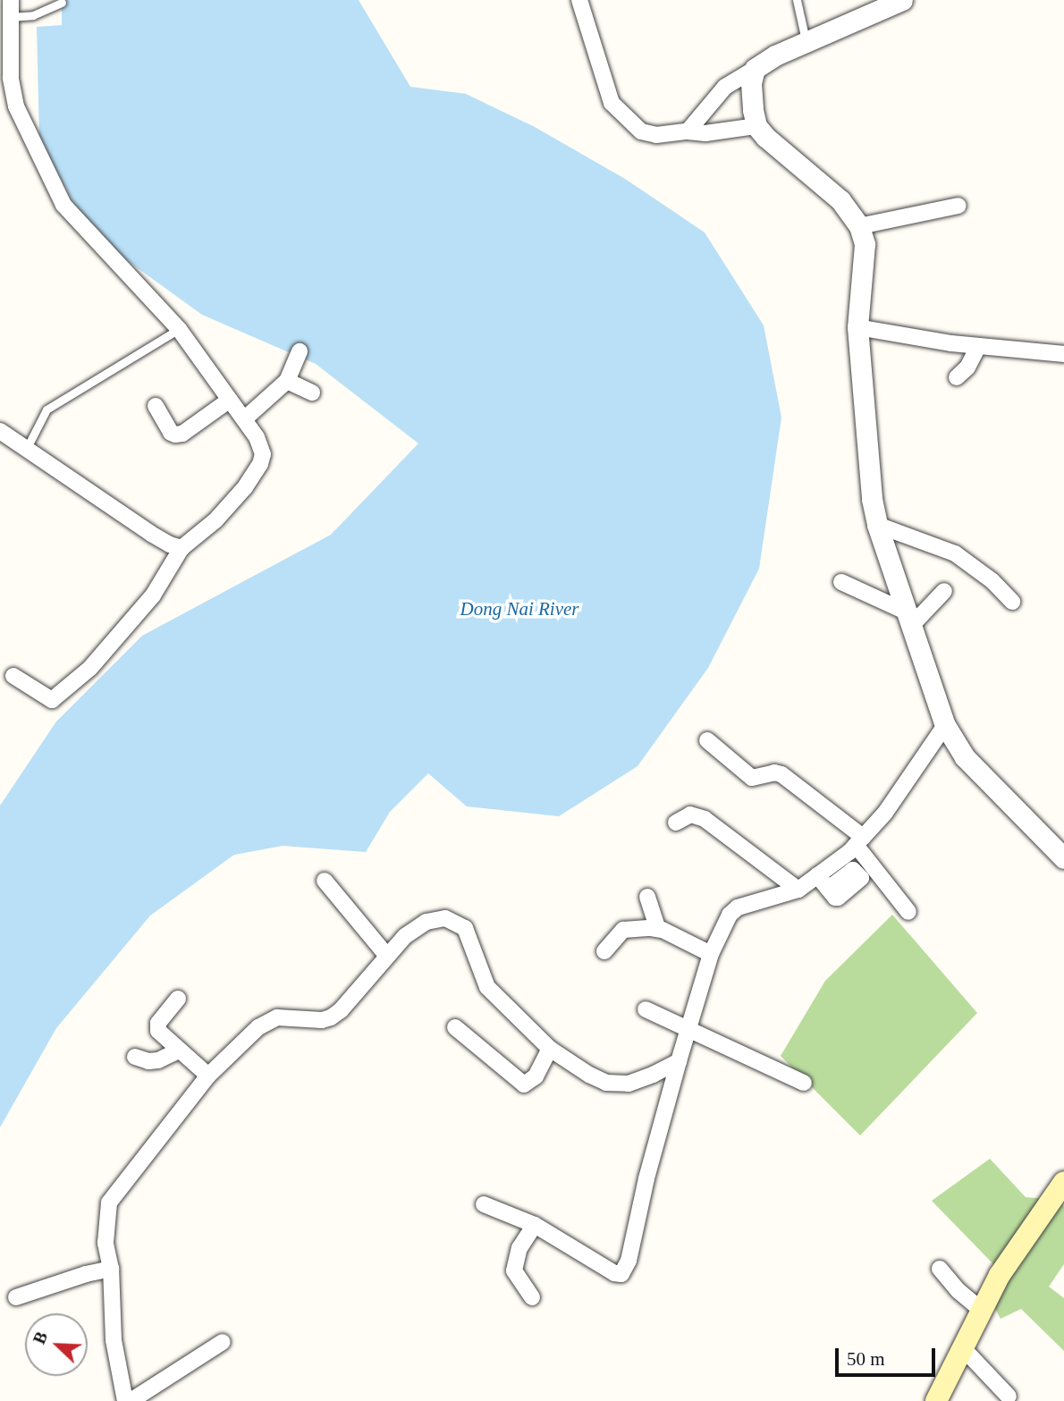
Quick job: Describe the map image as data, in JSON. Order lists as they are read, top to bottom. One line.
{"water":["Dong Nai River"],"scale_bar":"50 m","north":"top left"}
